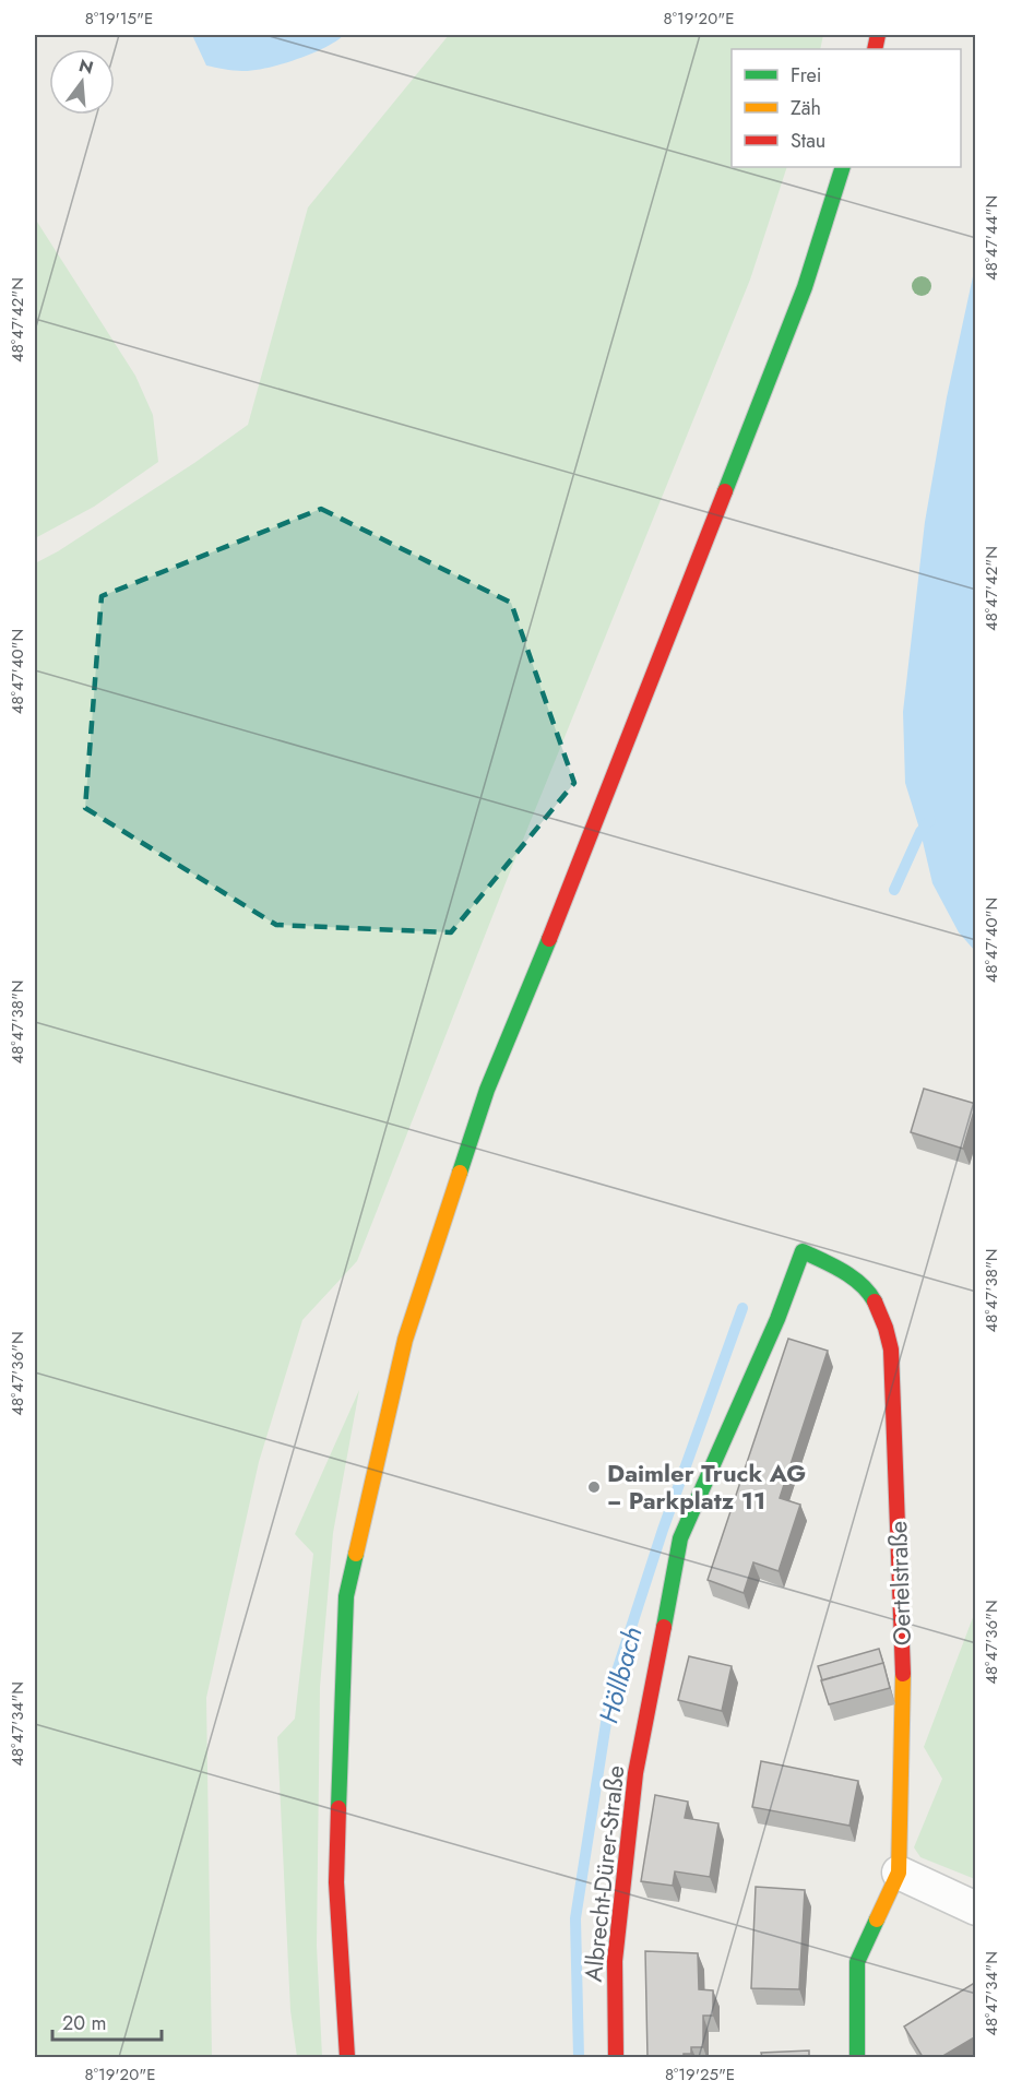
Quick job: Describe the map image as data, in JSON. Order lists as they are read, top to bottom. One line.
{"streets":{"main road":["Oertelstraße","Albrecht-Dürer-Straße"]},"crossings":[["Oertelstraße","Albrecht-Dürer-Straße"]],"water":["Höllbach"],"places":["Daimler Truck AG − Parkplatz 11"],"legend":["Frei","Zäh","Stau"],"scale_bar":"20 m","north":"top","coordinates":["8°19'15\"E","8°19'20\"E","48°47'44\"N","48°47'42\"N","48°47'40\"N","48°47'38\"N","48°47'36\"N","48°47'34\"N","8°19'25\"E"]}
